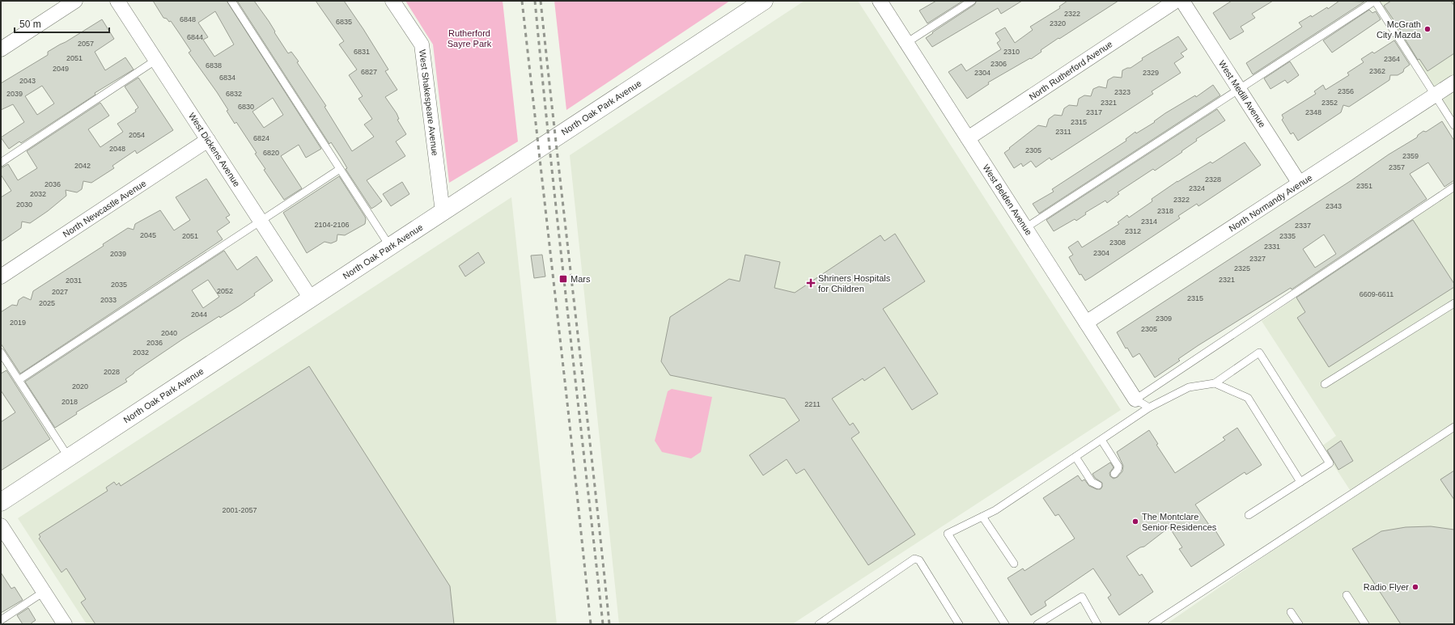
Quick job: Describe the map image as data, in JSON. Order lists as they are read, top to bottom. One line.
{"streets":{"street":["North Rutherford Avenue","West Medill Avenue","West Shakespeare Avenue","North Oak Park Avenue","West Dickens Avenue","West Belden Avenue","North Normandy Avenue","North Newcastle Avenue"]},"crossings":[["North Rutherford Avenue","West Medill Avenue"],["North Rutherford Avenue","West Belden Avenue"],["West Medill Avenue","North Normandy Avenue"],["West Shakespeare Avenue","North Oak Park Avenue"],["North Oak Park Avenue","West Dickens Avenue"],["West Dickens Avenue","North Newcastle Avenue"],["West Belden Avenue","North Normandy Avenue"]],"parks":["Rutherford Sayre Park"],"places":{"other":["McGrath City Mazda","The Montclare Senior Residences","Radio Flyer"],"transit":["Mars"],"health":["Shriners Hospitals for Children"]},"house_numbers":["2322","6848","6835","2320","6844","2057","6831","2310","2051","2364","2306","6838","2049","2362","6827","2304","2329","6834","2043","2356","2323","2039","6832","2321","2352","6830","2317","2348","2315","2311","2054","6824","2048","2305","6820","2359","2042","2357","2328","2036","2351","2324","2032","2322","2030","2343","2318","2314","2104-2106","2337","2312","2045","2051","2335","2308","2331","2304","2039","2327","2325","2321","2031","2035","2052","2027","6609-6611","2315","2033","2025","2044","2309","2019","2305","2040","2036","2032","2028","2020","2018","2211","2001-2057"],"scale_bar":"50 m"}
